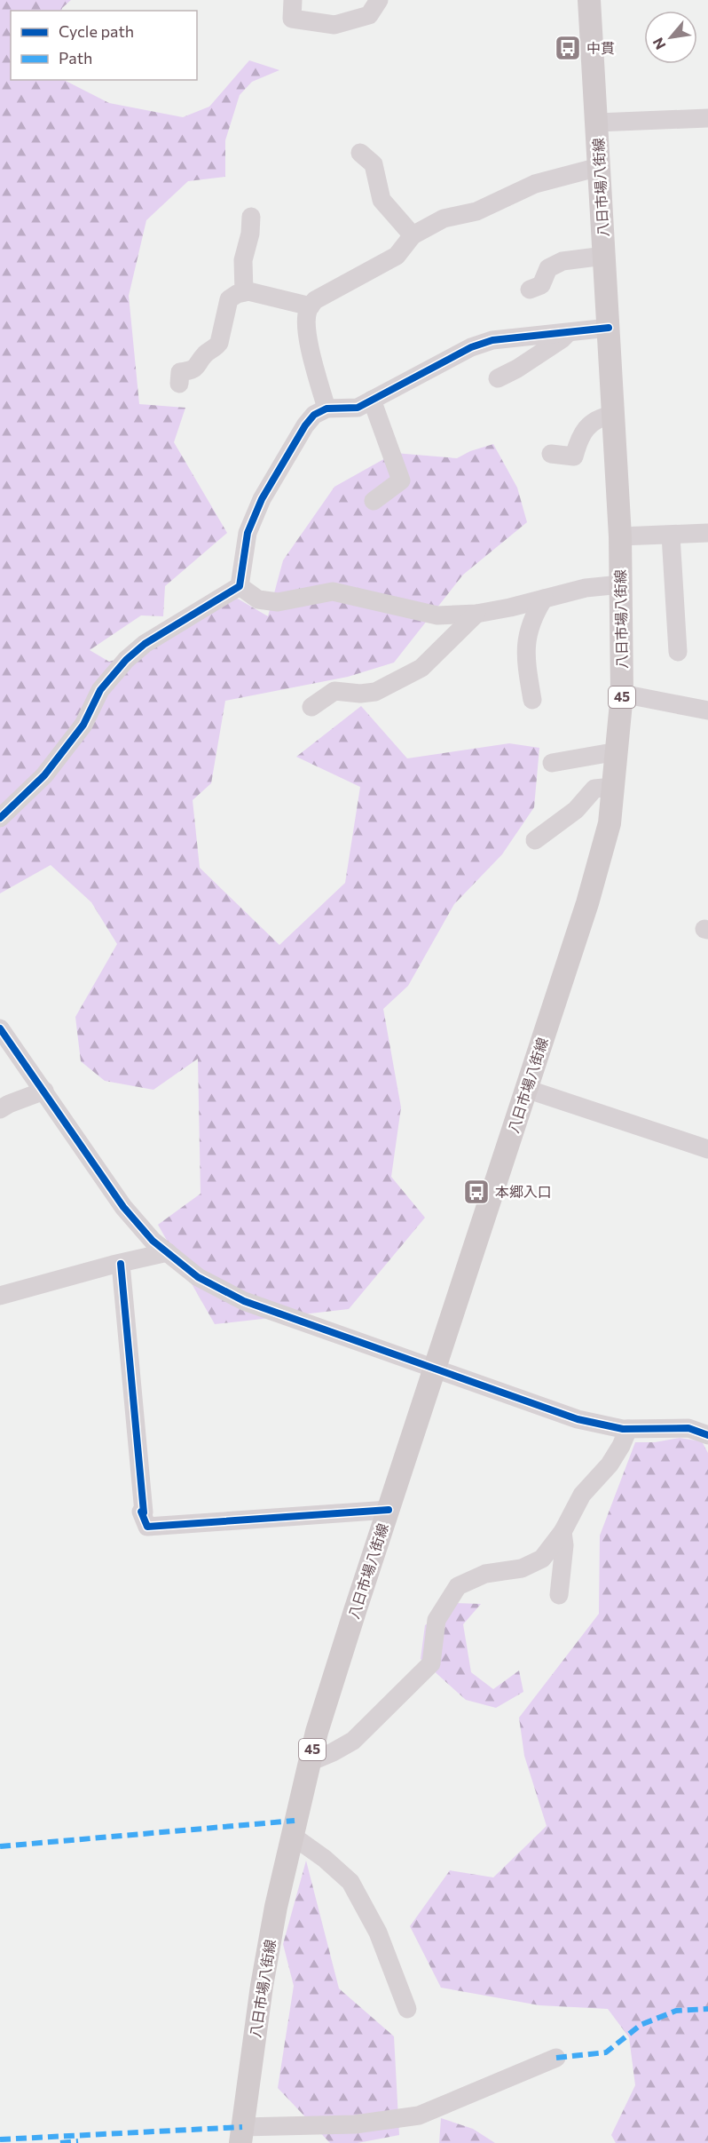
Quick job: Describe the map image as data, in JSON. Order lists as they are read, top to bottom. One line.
{"streets":{"main road":["八日市場八街線","45"]},"places":{"bus stop":["中貫","本郷入口"]},"legend":["Cycle path","Path"],"north":"bottom left"}
